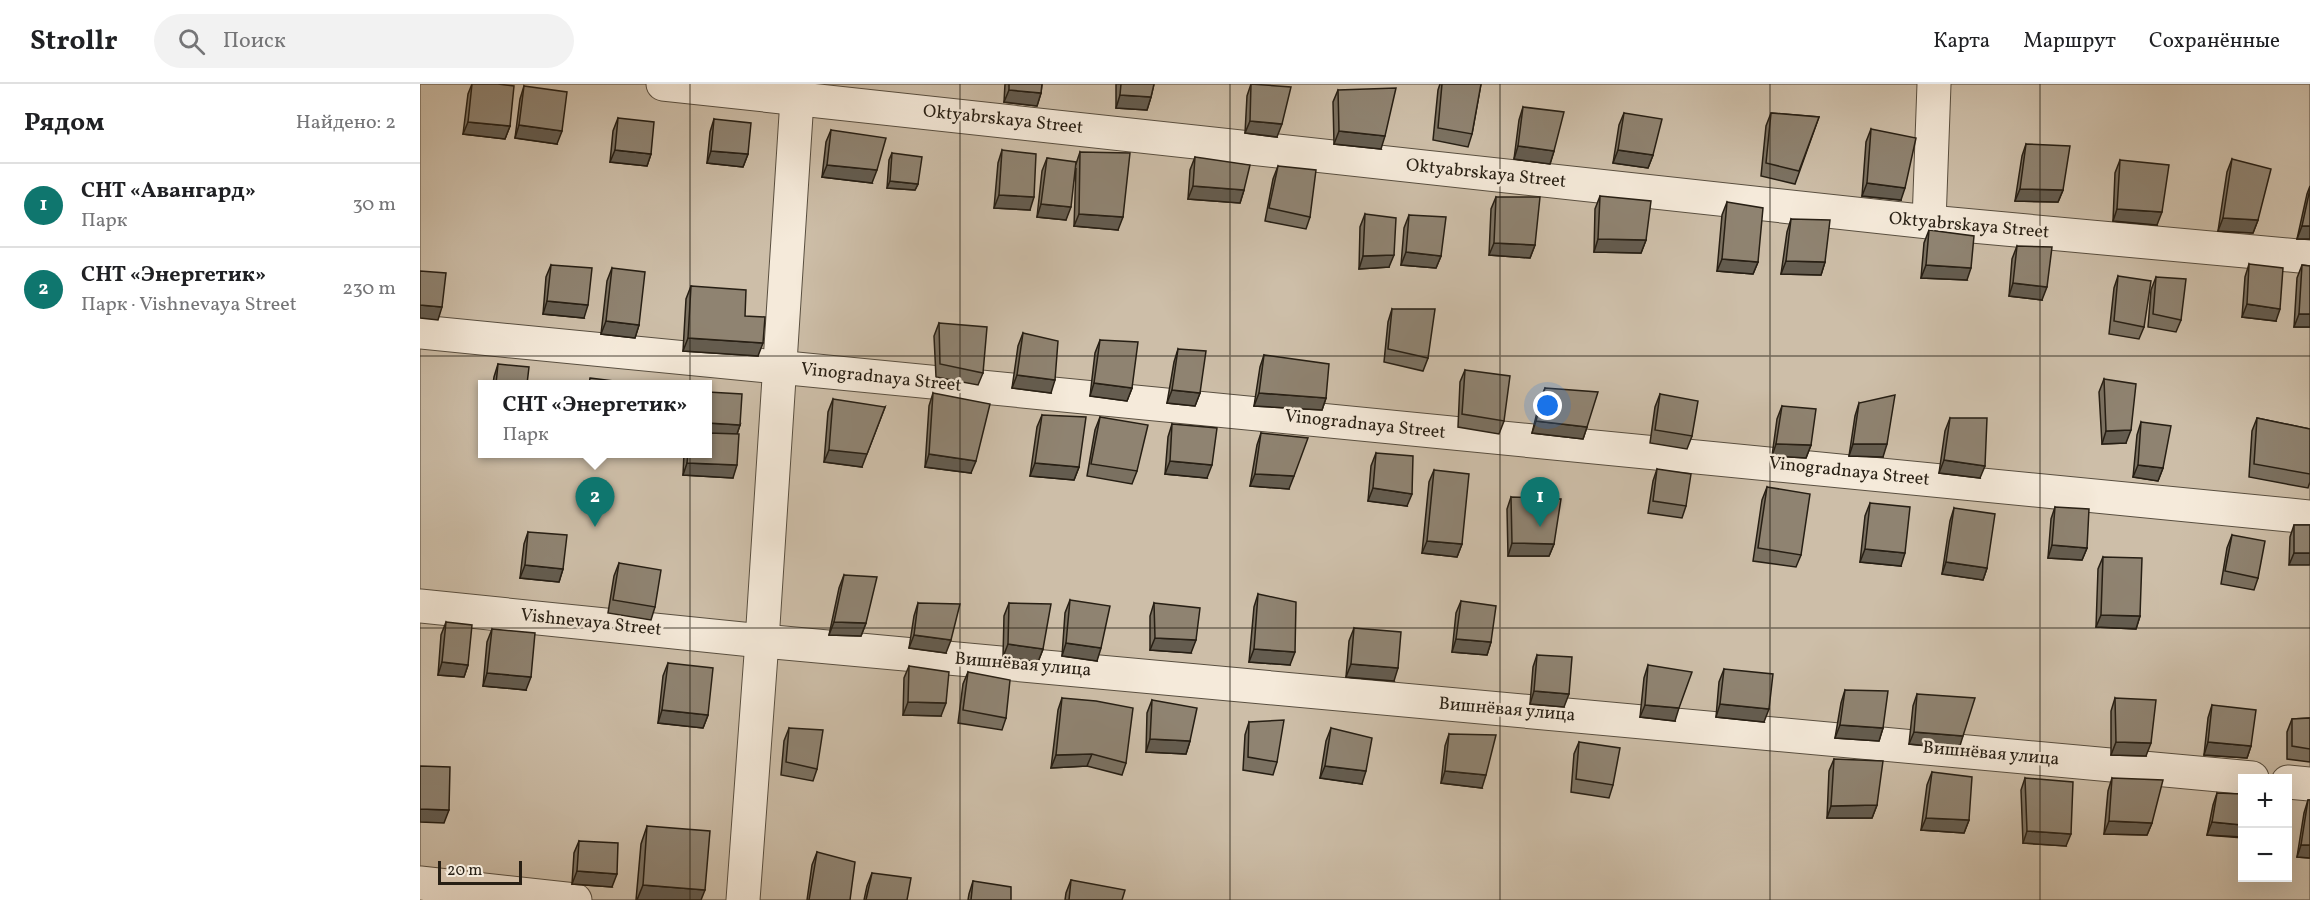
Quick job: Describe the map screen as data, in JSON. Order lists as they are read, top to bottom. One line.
{"streets":{"street":["Oktyabrskaya Street","Vinogradnaya Street","Vishnevaya Street","Вишнёвая улица"]},"crossings":[["Vishnevaya Street","Вишнёвая улица"]],"scale_bar":"20 m","page":{"header":"Strollr","search":"Поиск","nav":["Карта","Маршрут","Сохранённые"],"heading":["Рядом","Найдено: 2"],"list":[{"mark":"1","name":"СНТ «Авангард»","note":"Парк","value":"30 m"},{"mark":"2","name":"СНТ «Энергетик»","note":"Парк · Vishnevaya Street","value":"230 m"}],"popup":["СНТ «Энергетик»","Парк"],"pins":["1","2"],"map_buttons":["+","−"],"scale":"20 m"}}
